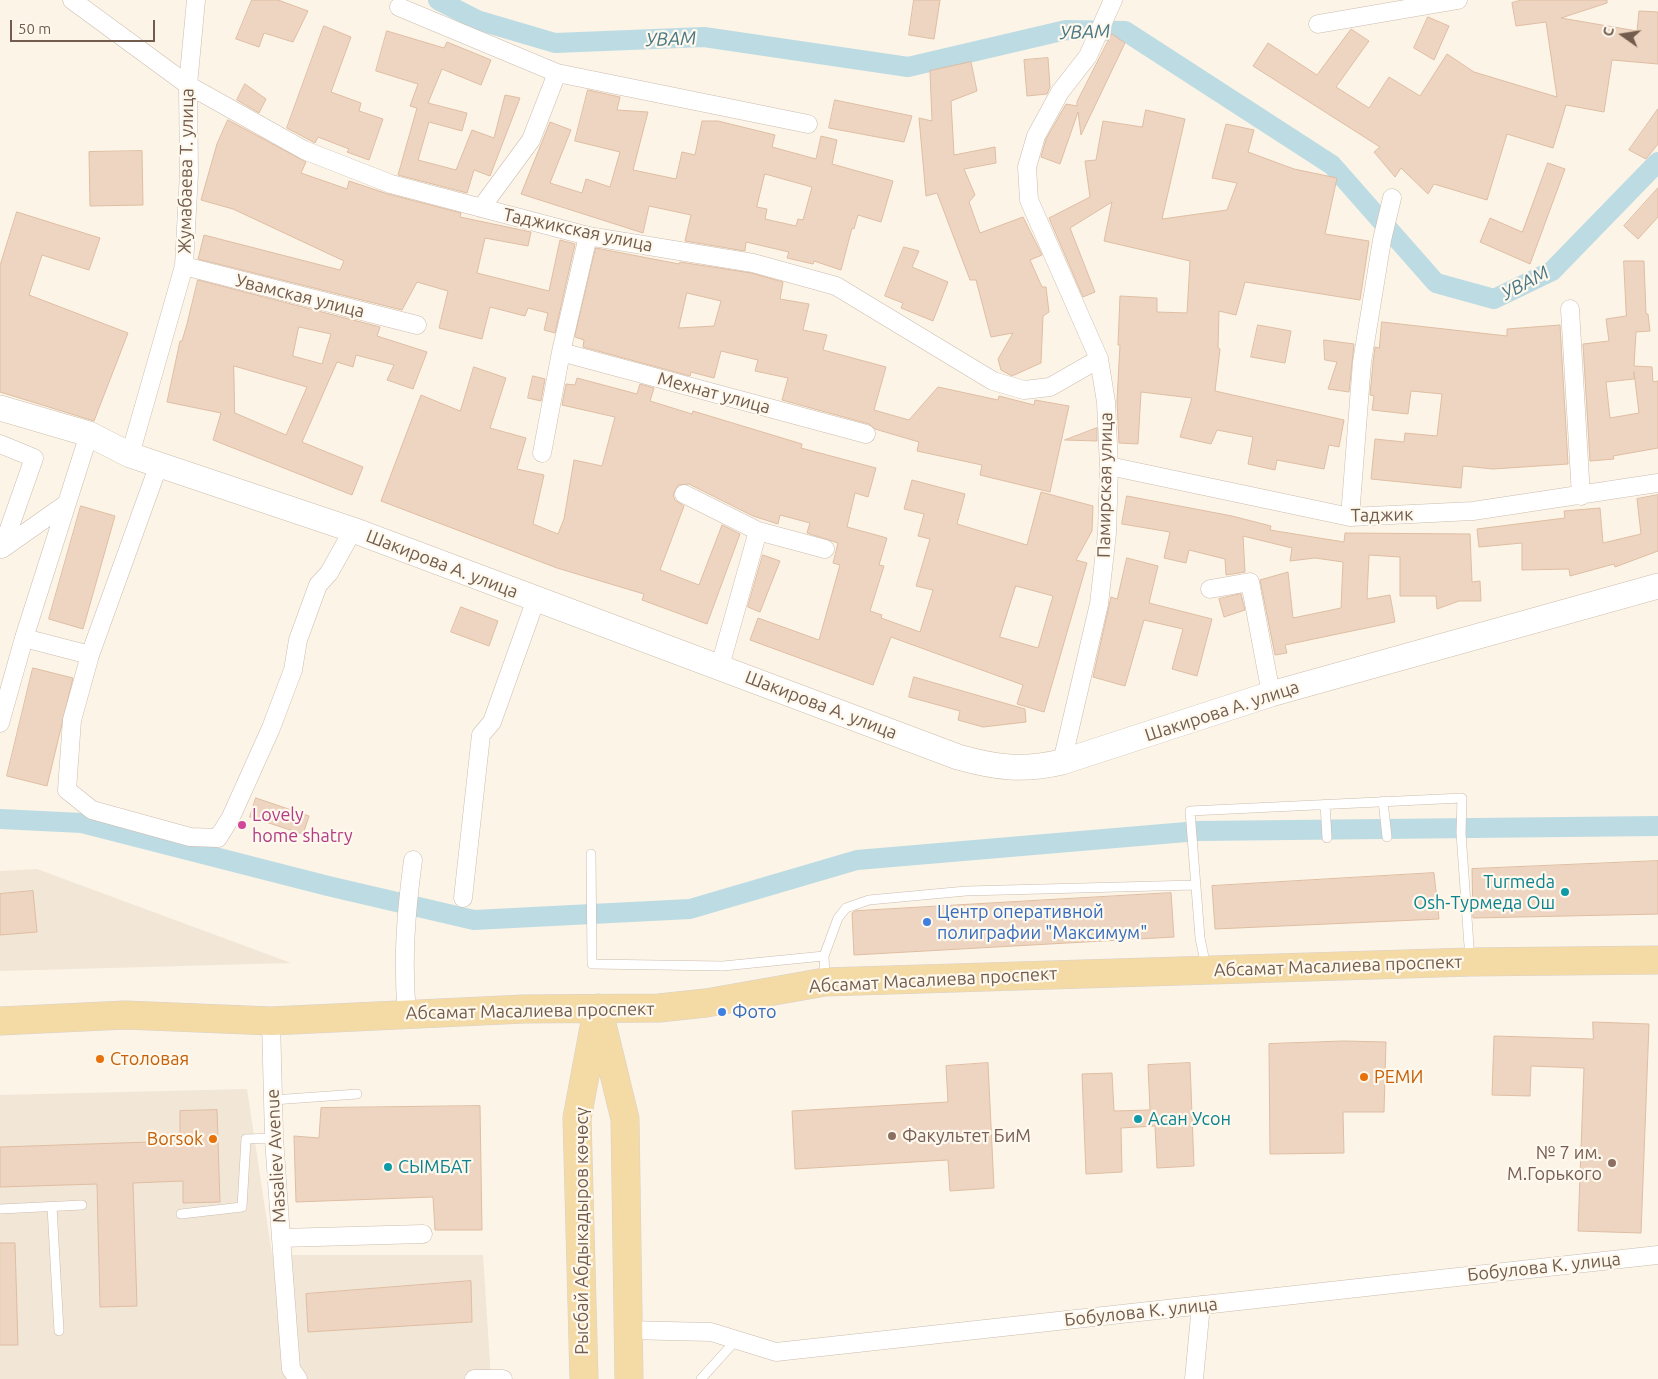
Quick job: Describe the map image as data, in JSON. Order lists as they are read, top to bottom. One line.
{"streets":{"main road":["Шакирова А. улица","Абсамат Масалиева проспект","Рысбай Абдыкадыров көчөсү"],"street":["Жумабаева Т. улица","Таджикская улица","Увамская улица","Мехнат улица","Памирская улица","Таджик","Masaliev Avenue","Бобулова К. улица"]},"crossings":[["Жумабаева Т. улица","Таджикская улица"],["Жумабаева Т. улица","Увамская улица"],["Жумабаева Т. улица","Шакирова А. улица"],["Таджикская улица","Памирская улица"],["Памирская улица","Таджик"],["Памирская улица","Шакирова А. улица"],["Абсамат Масалиева проспект","Masaliev Avenue"],["Абсамат Масалиева проспект","Рысбай Абдыкадыров көчөсү"]],"water":["УВАМ"],"places":["Lovely home shatry","Turmeda Osh-Турмеда Ош","Центр оперативной полиграфии \"Максимум\"","Фото","Столовая","РЕМИ","Асан Усон","Факультет БиМ","Borsok","№ 7 им. М.Горького","СЫМБАТ"],"scale_bar":"50 m","north":"left"}
